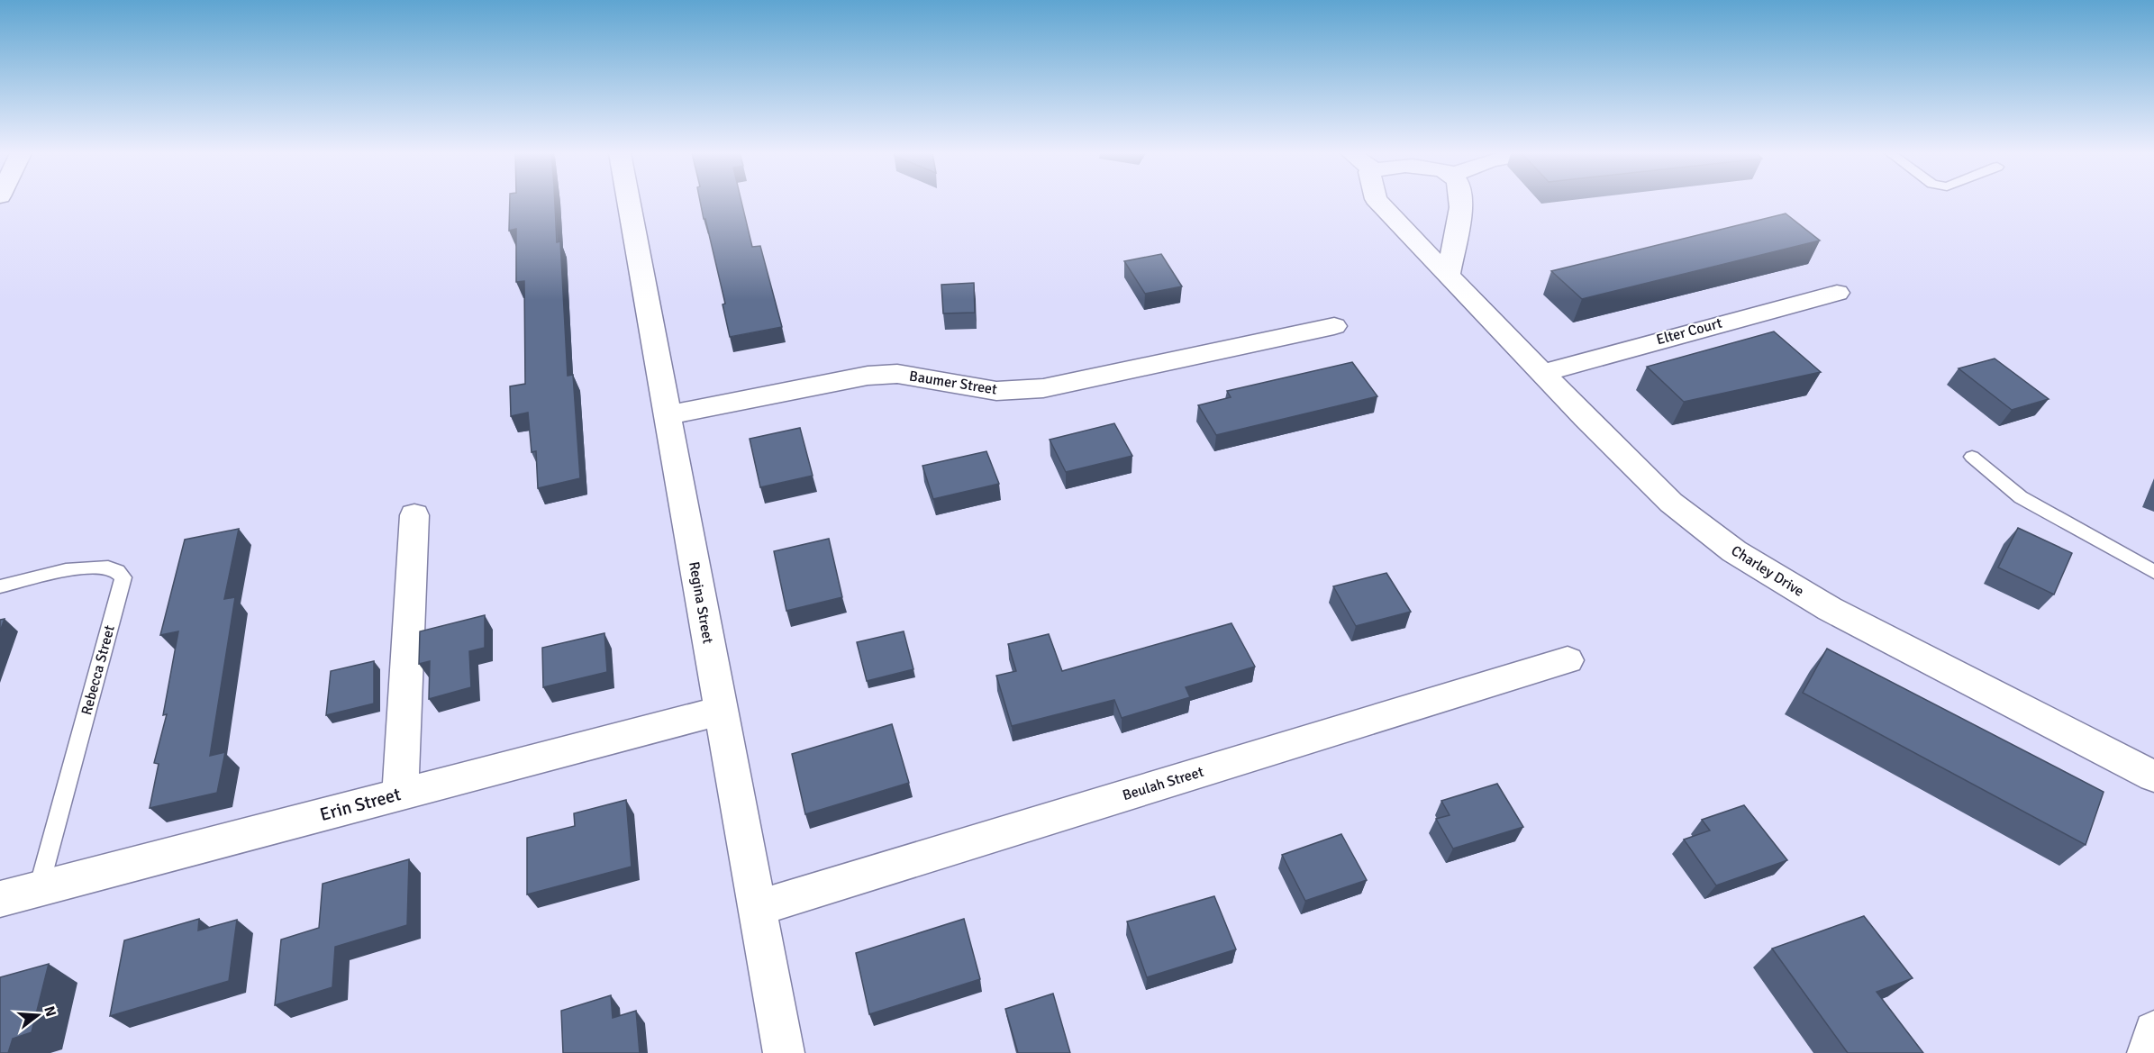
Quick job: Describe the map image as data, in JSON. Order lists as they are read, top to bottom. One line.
{"streets":{"street":["Elter Court","Baumer Street","Charley Drive","Regina Street","Beulah Street","Erin Street"],"lane":["Rebecca Street"]},"crossings":[["Elter Court","Charley Drive"],["Baumer Street","Regina Street"],["Regina Street","Beulah Street"],["Regina Street","Erin Street"],["Rebecca Street","Erin Street"]],"north":"right"}
